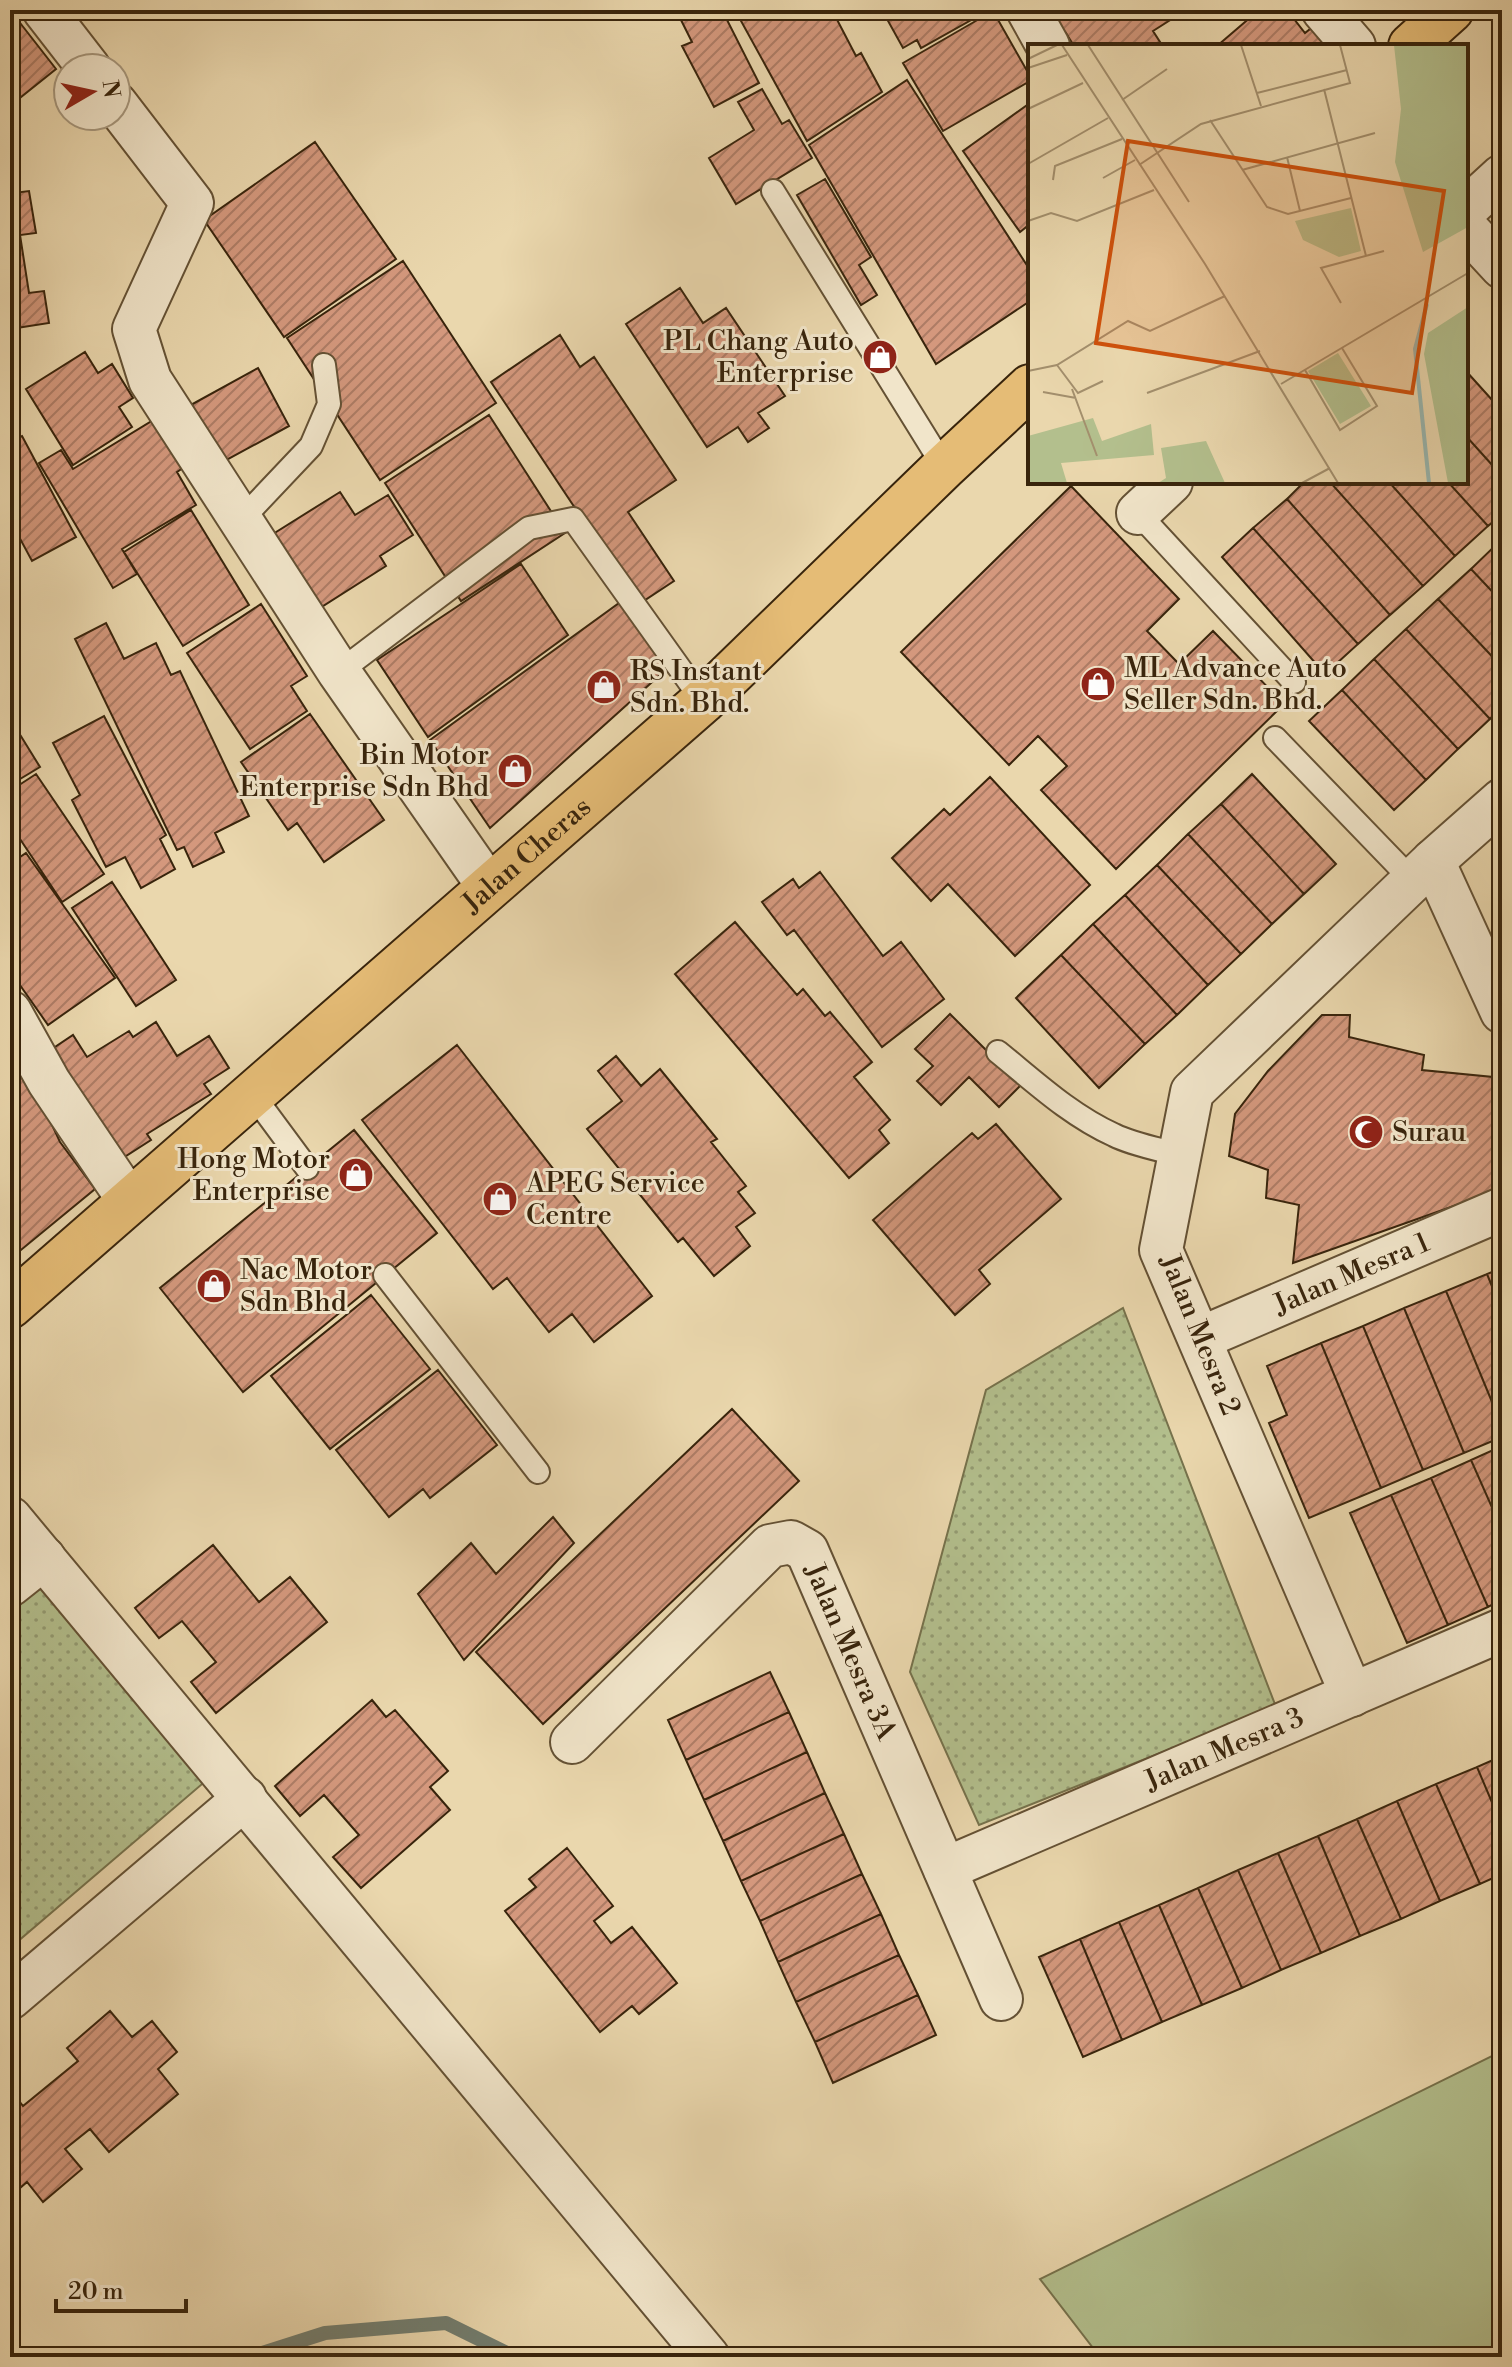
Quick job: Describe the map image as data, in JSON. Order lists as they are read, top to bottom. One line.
{"streets":{"main road":["Jalan Cheras"],"street":["Jalan Mesra 1","Jalan Mesra 2","Jalan Mesra 3A","Jalan Mesra 3"]},"crossings":[["Jalan Mesra 1","Jalan Mesra 2"],["Jalan Mesra 2","Jalan Mesra 3"],["Jalan Mesra 3A","Jalan Mesra 3"]],"places":{"shop":["PL Chang Auto Enterprise","ML Advance Auto Seller Sdn. Bhd.","RS Instant Sdn. Bhd.","Bin Motor Enterprise Sdn Bhd","Hong Motor Enterprise","APEG Service Centre","Nac Motor Sdn Bhd"],"mosque":["Surau"]},"scale_bar":"20 m","north":"right"}
